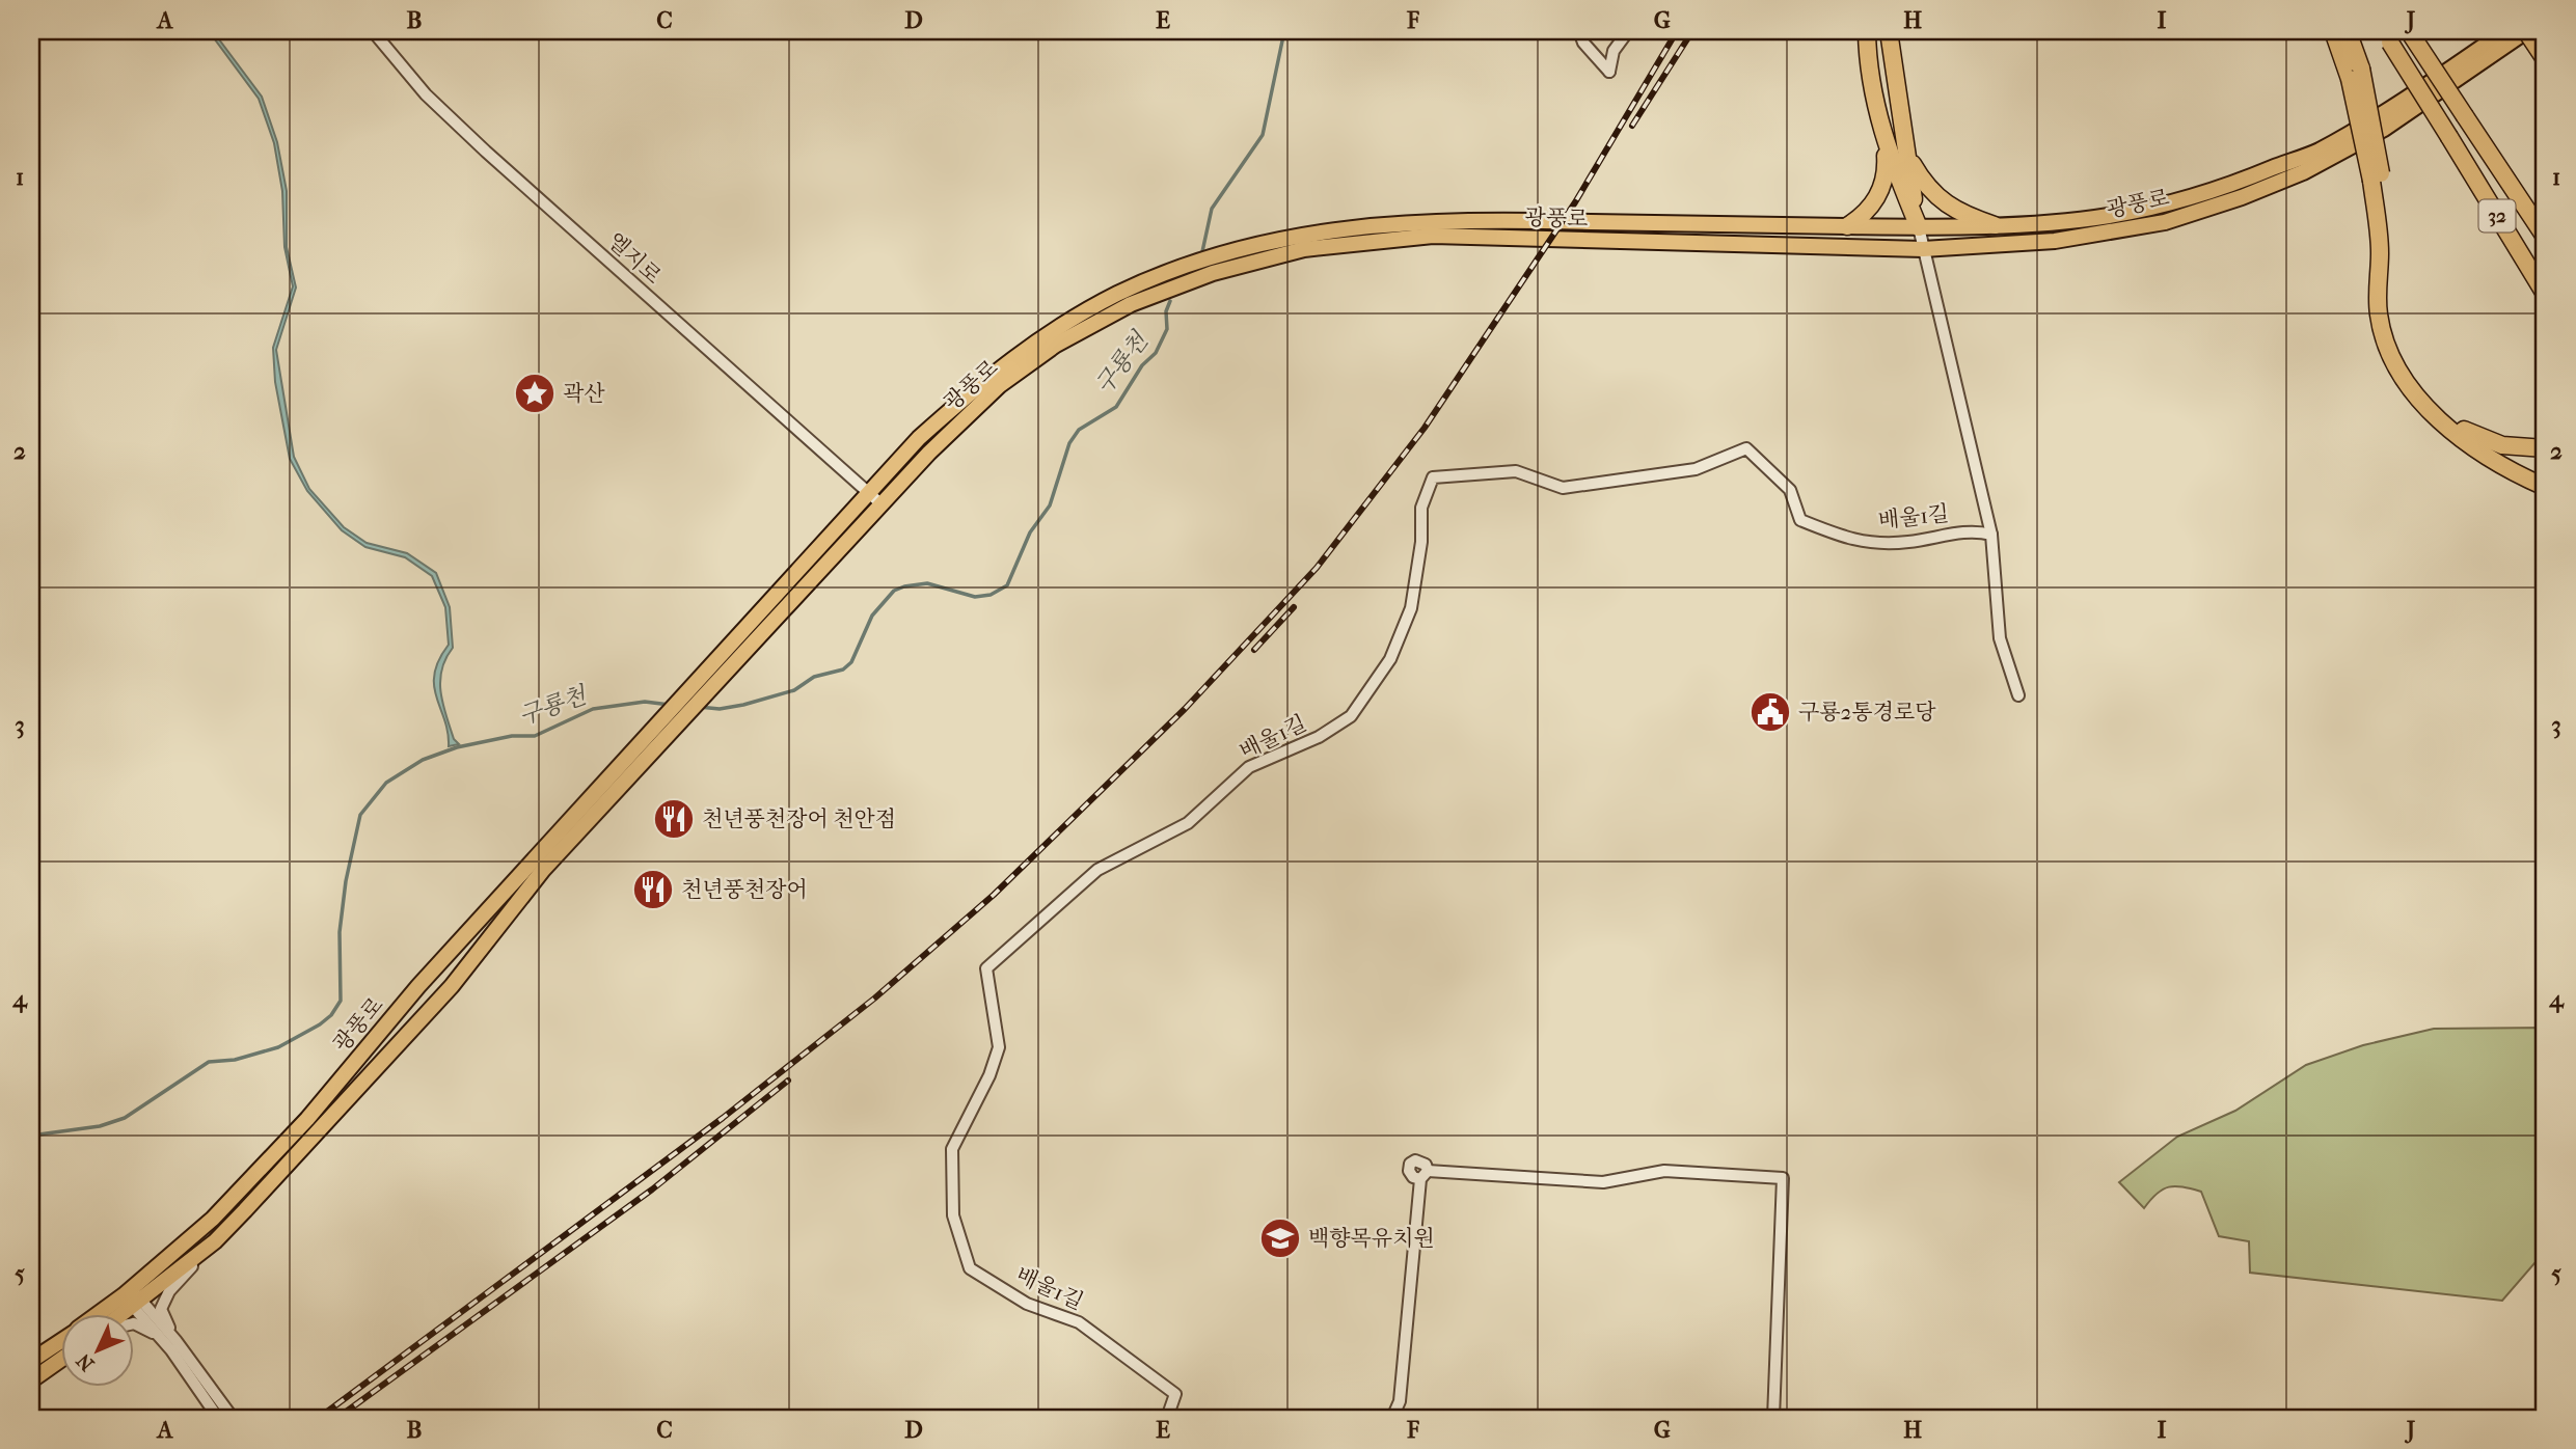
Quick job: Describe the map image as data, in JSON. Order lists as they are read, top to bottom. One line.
{"streets":{"highway":["32"],"main road":["광풍로"],"street":["엘지로","배울1길"]},"crossings":[["광풍로","엘지로"]],"water":["구룡천"],"places":{"place":["곽산"],"public building":["구룡2통경로당"],"restaurant":["천년풍천장어 천안점","천년풍천장어"],"school or university":["백향목유치원"]},"north":"bottom left","grid":{"columns":["A","B","C","D","E","F","G","H","I","J"],"rows":["1","2","3","4","5"]}}
